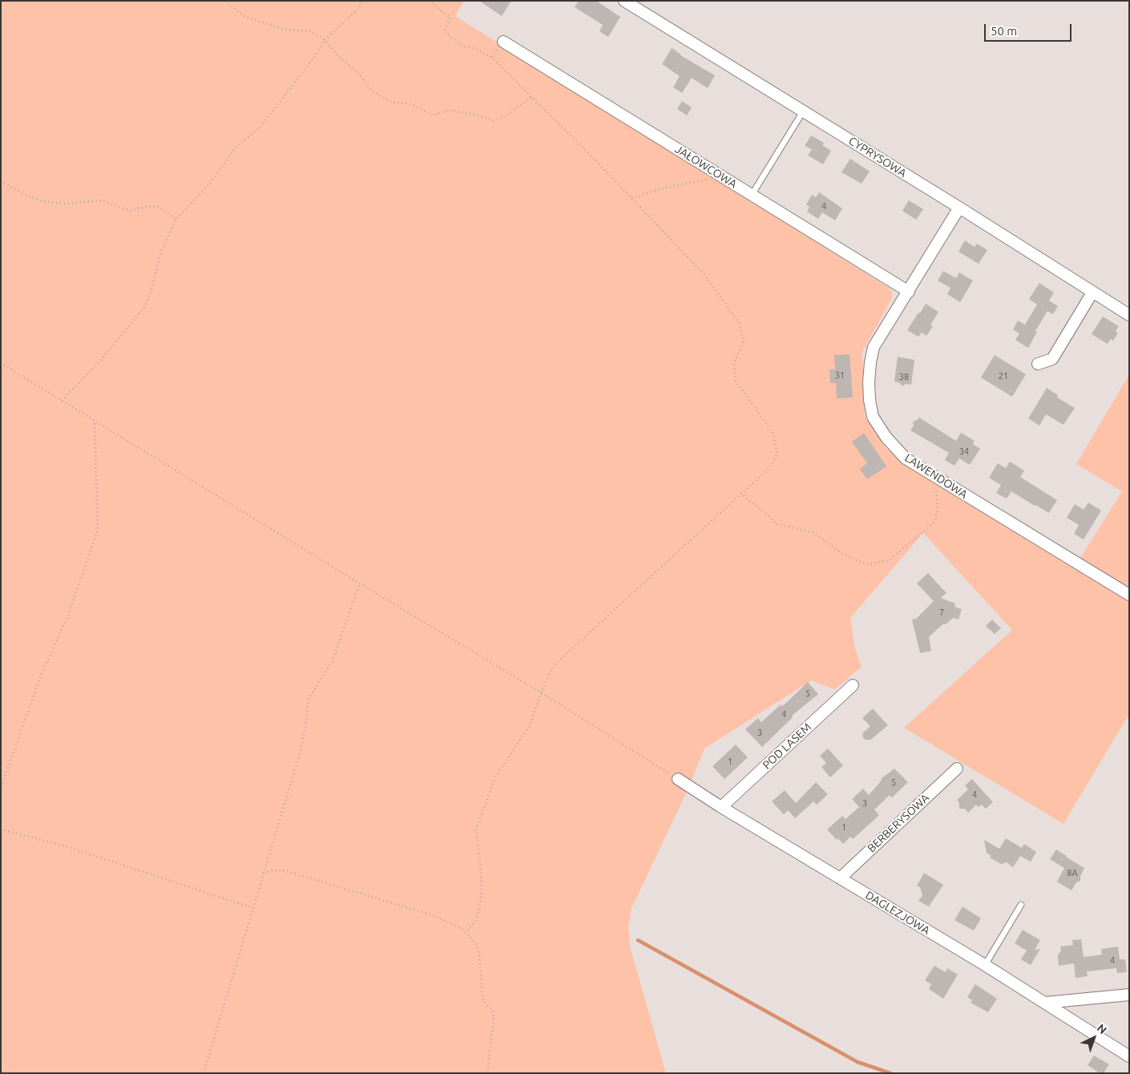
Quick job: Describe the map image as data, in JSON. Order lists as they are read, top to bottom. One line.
{"streets":{"street":["CYPRYSOWA","JAŁOWCOWA","LAWENDOWA","POD LASEM","BERBERYSOWA","DAGLEZJOWA"]},"crossings":[["CYPRYSOWA","LAWENDOWA"],["JAŁOWCOWA","LAWENDOWA"],["POD LASEM","DAGLEZJOWA"],["BERBERYSOWA","DAGLEZJOWA"]],"house_numbers":["4","31","21","38","34","7","5","4","3","1","5","4","3","1","8A","4"],"scale_bar":"50 m","north":"top right"}
